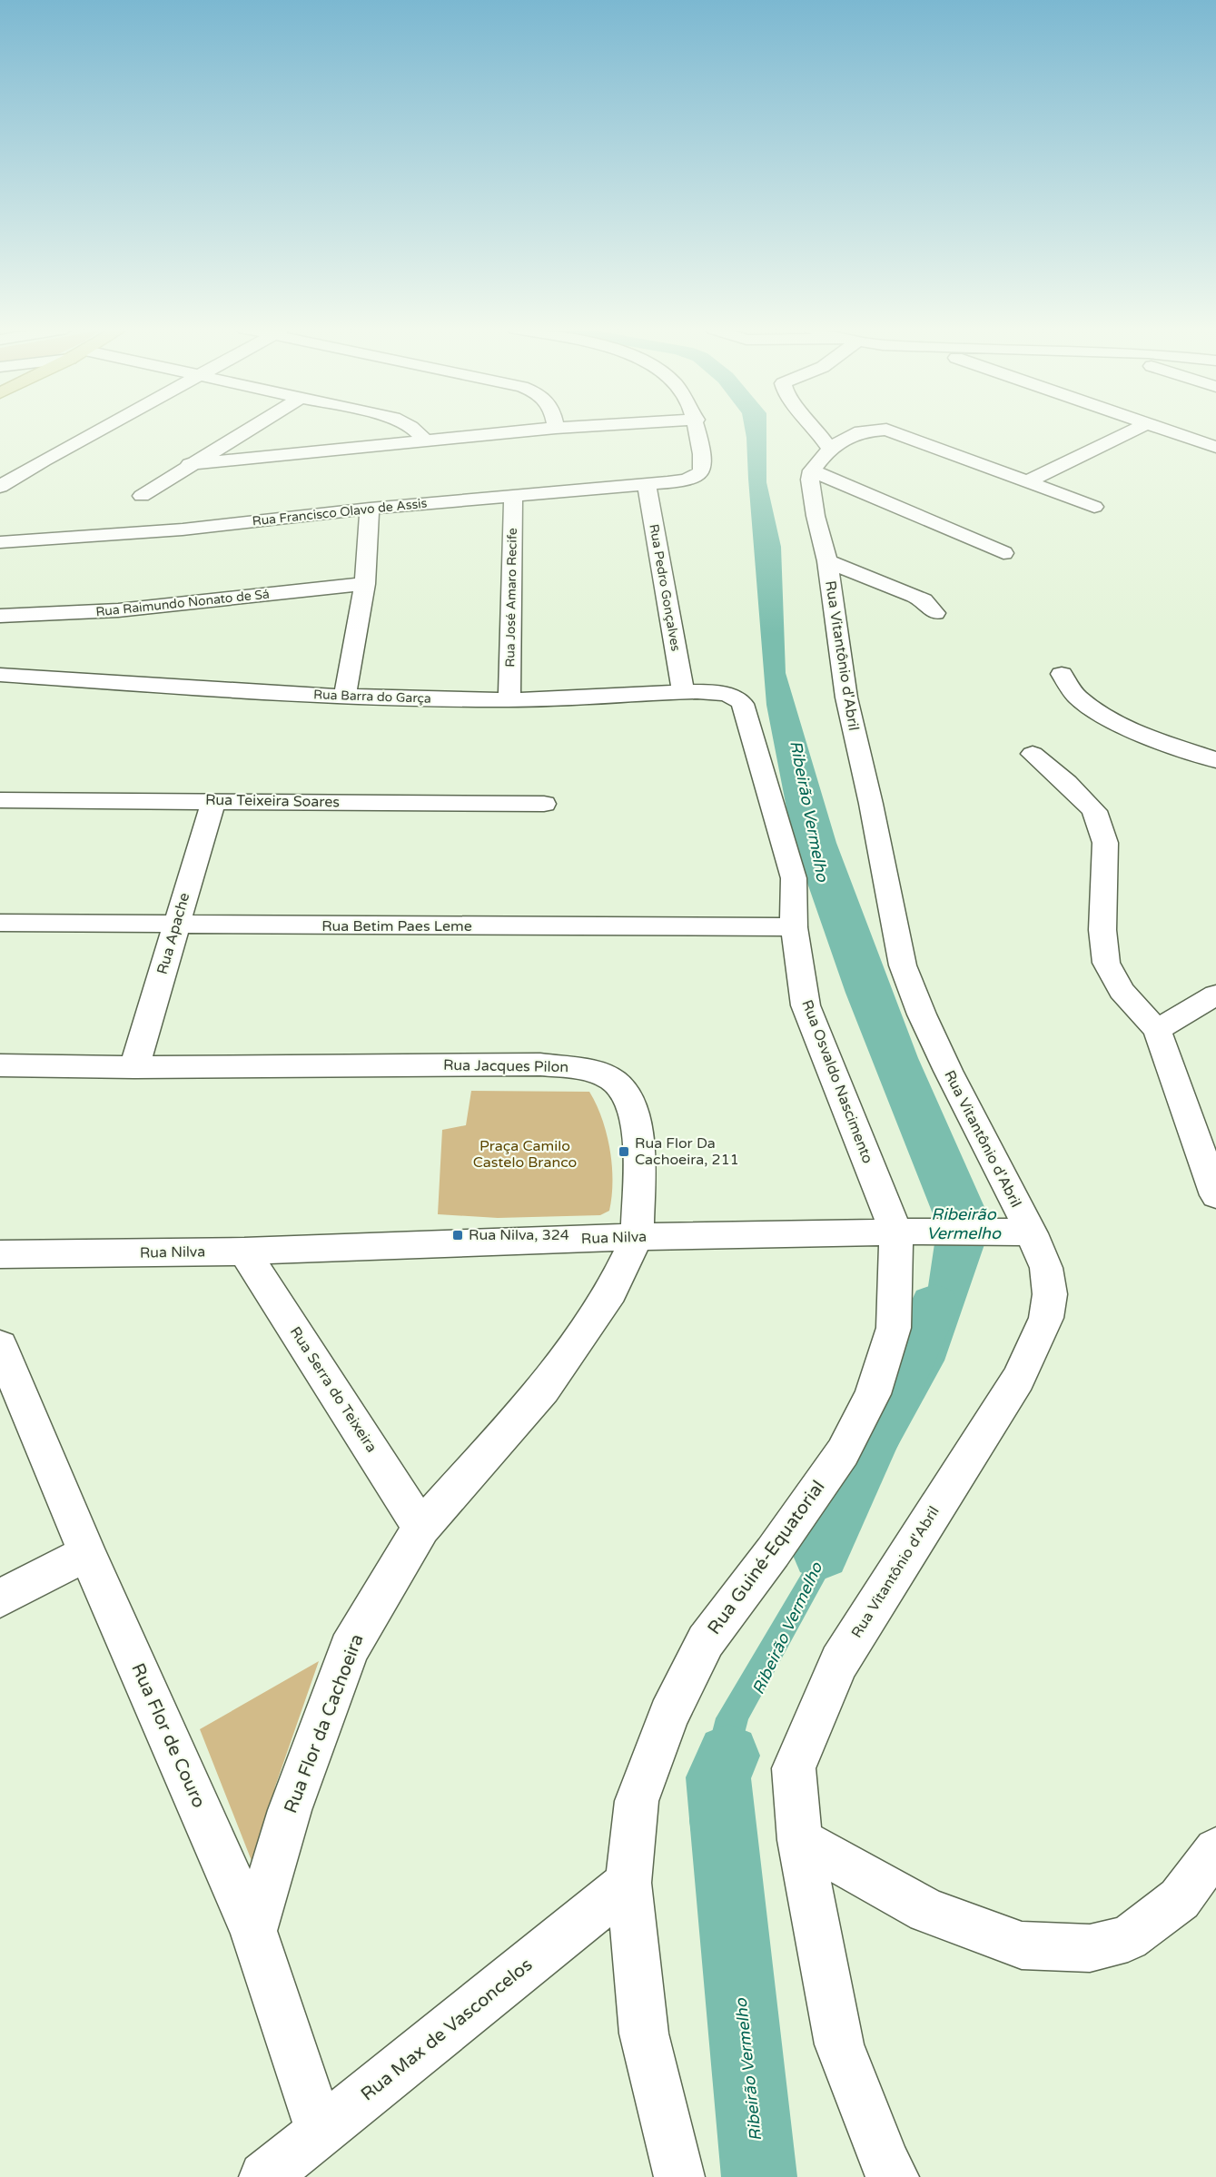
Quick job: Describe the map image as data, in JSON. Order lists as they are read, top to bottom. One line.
{"streets":{"street":["Rua Francisco Olavo de Assis","Rua Pedro Gonçalves","Rua José Amaro Recife","Rua Raimundo Nonato de Sá","Rua Vitantônio d'Abril","Rua Barra do Garça","Rua Teixeira Soares","Rua Betim Paes Leme","Rua Apache","Rua Jacques Pilon","Rua Osvaldo Nascimento","Rua Nilva","Rua Serra do Teixeira","Rua Guiné-Equatorial","Rua Flor da Cachoeira","Rua Flor de Couro","Rua Max de Vasconcelos"]},"crossings":[["Rua Francisco Olavo de Assis","Rua Pedro Gonçalves"],["Rua Francisco Olavo de Assis","Rua José Amaro Recife"],["Rua Pedro Gonçalves","Rua Barra do Garça"],["Rua José Amaro Recife","Rua Barra do Garça"],["Rua Vitantônio d'Abril","Rua Nilva"],["Rua Barra do Garça","Rua Osvaldo Nascimento"],["Rua Teixeira Soares","Rua Apache"],["Rua Betim Paes Leme","Rua Apache"],["Rua Betim Paes Leme","Rua Osvaldo Nascimento"],["Rua Apache","Rua Jacques Pilon"],["Rua Jacques Pilon","Rua Nilva"],["Rua Jacques Pilon","Rua Serra do Teixeira"],["Rua Jacques Pilon","Rua Flor da Cachoeira"],["Rua Osvaldo Nascimento","Rua Nilva"],["Rua Osvaldo Nascimento","Rua Guiné-Equatorial"],["Rua Nilva","Rua Serra do Teixeira"],["Rua Nilva","Rua Guiné-Equatorial"],["Rua Serra do Teixeira","Rua Flor da Cachoeira"],["Rua Guiné-Equatorial","Rua Max de Vasconcelos"],["Rua Flor da Cachoeira","Rua Flor de Couro"],["Rua Flor de Couro","Rua Max de Vasconcelos"]],"water":["Ribeirão Vermelho"],"parks":["Praça Camilo Castelo Branco"],"places":{"transit":["Rua Flor Da Cachoeira, 211","Rua Nilva, 324"]}}
